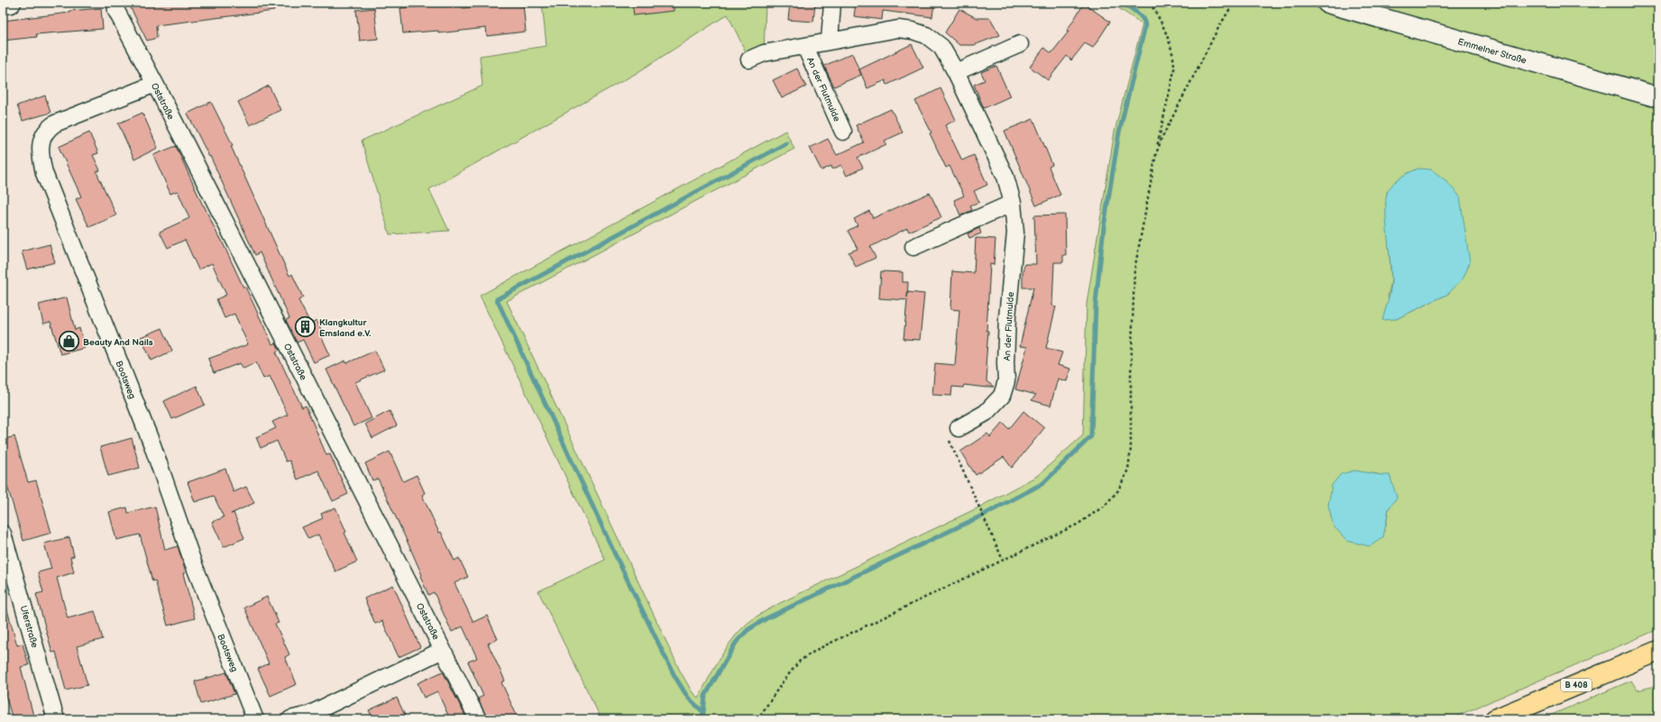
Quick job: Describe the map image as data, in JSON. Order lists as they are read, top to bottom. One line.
{"streets":{"main road":["B 408"],"street":["Emmelner Straße","An der Flutmulde","Oststraße","Bootsweg","Uferstraße"]},"crossings":[["Oststraße","Bootsweg"]],"places":{"building":["Klangkultur Emsland e.V."],"shop":["Beauty And Nails"]}}
